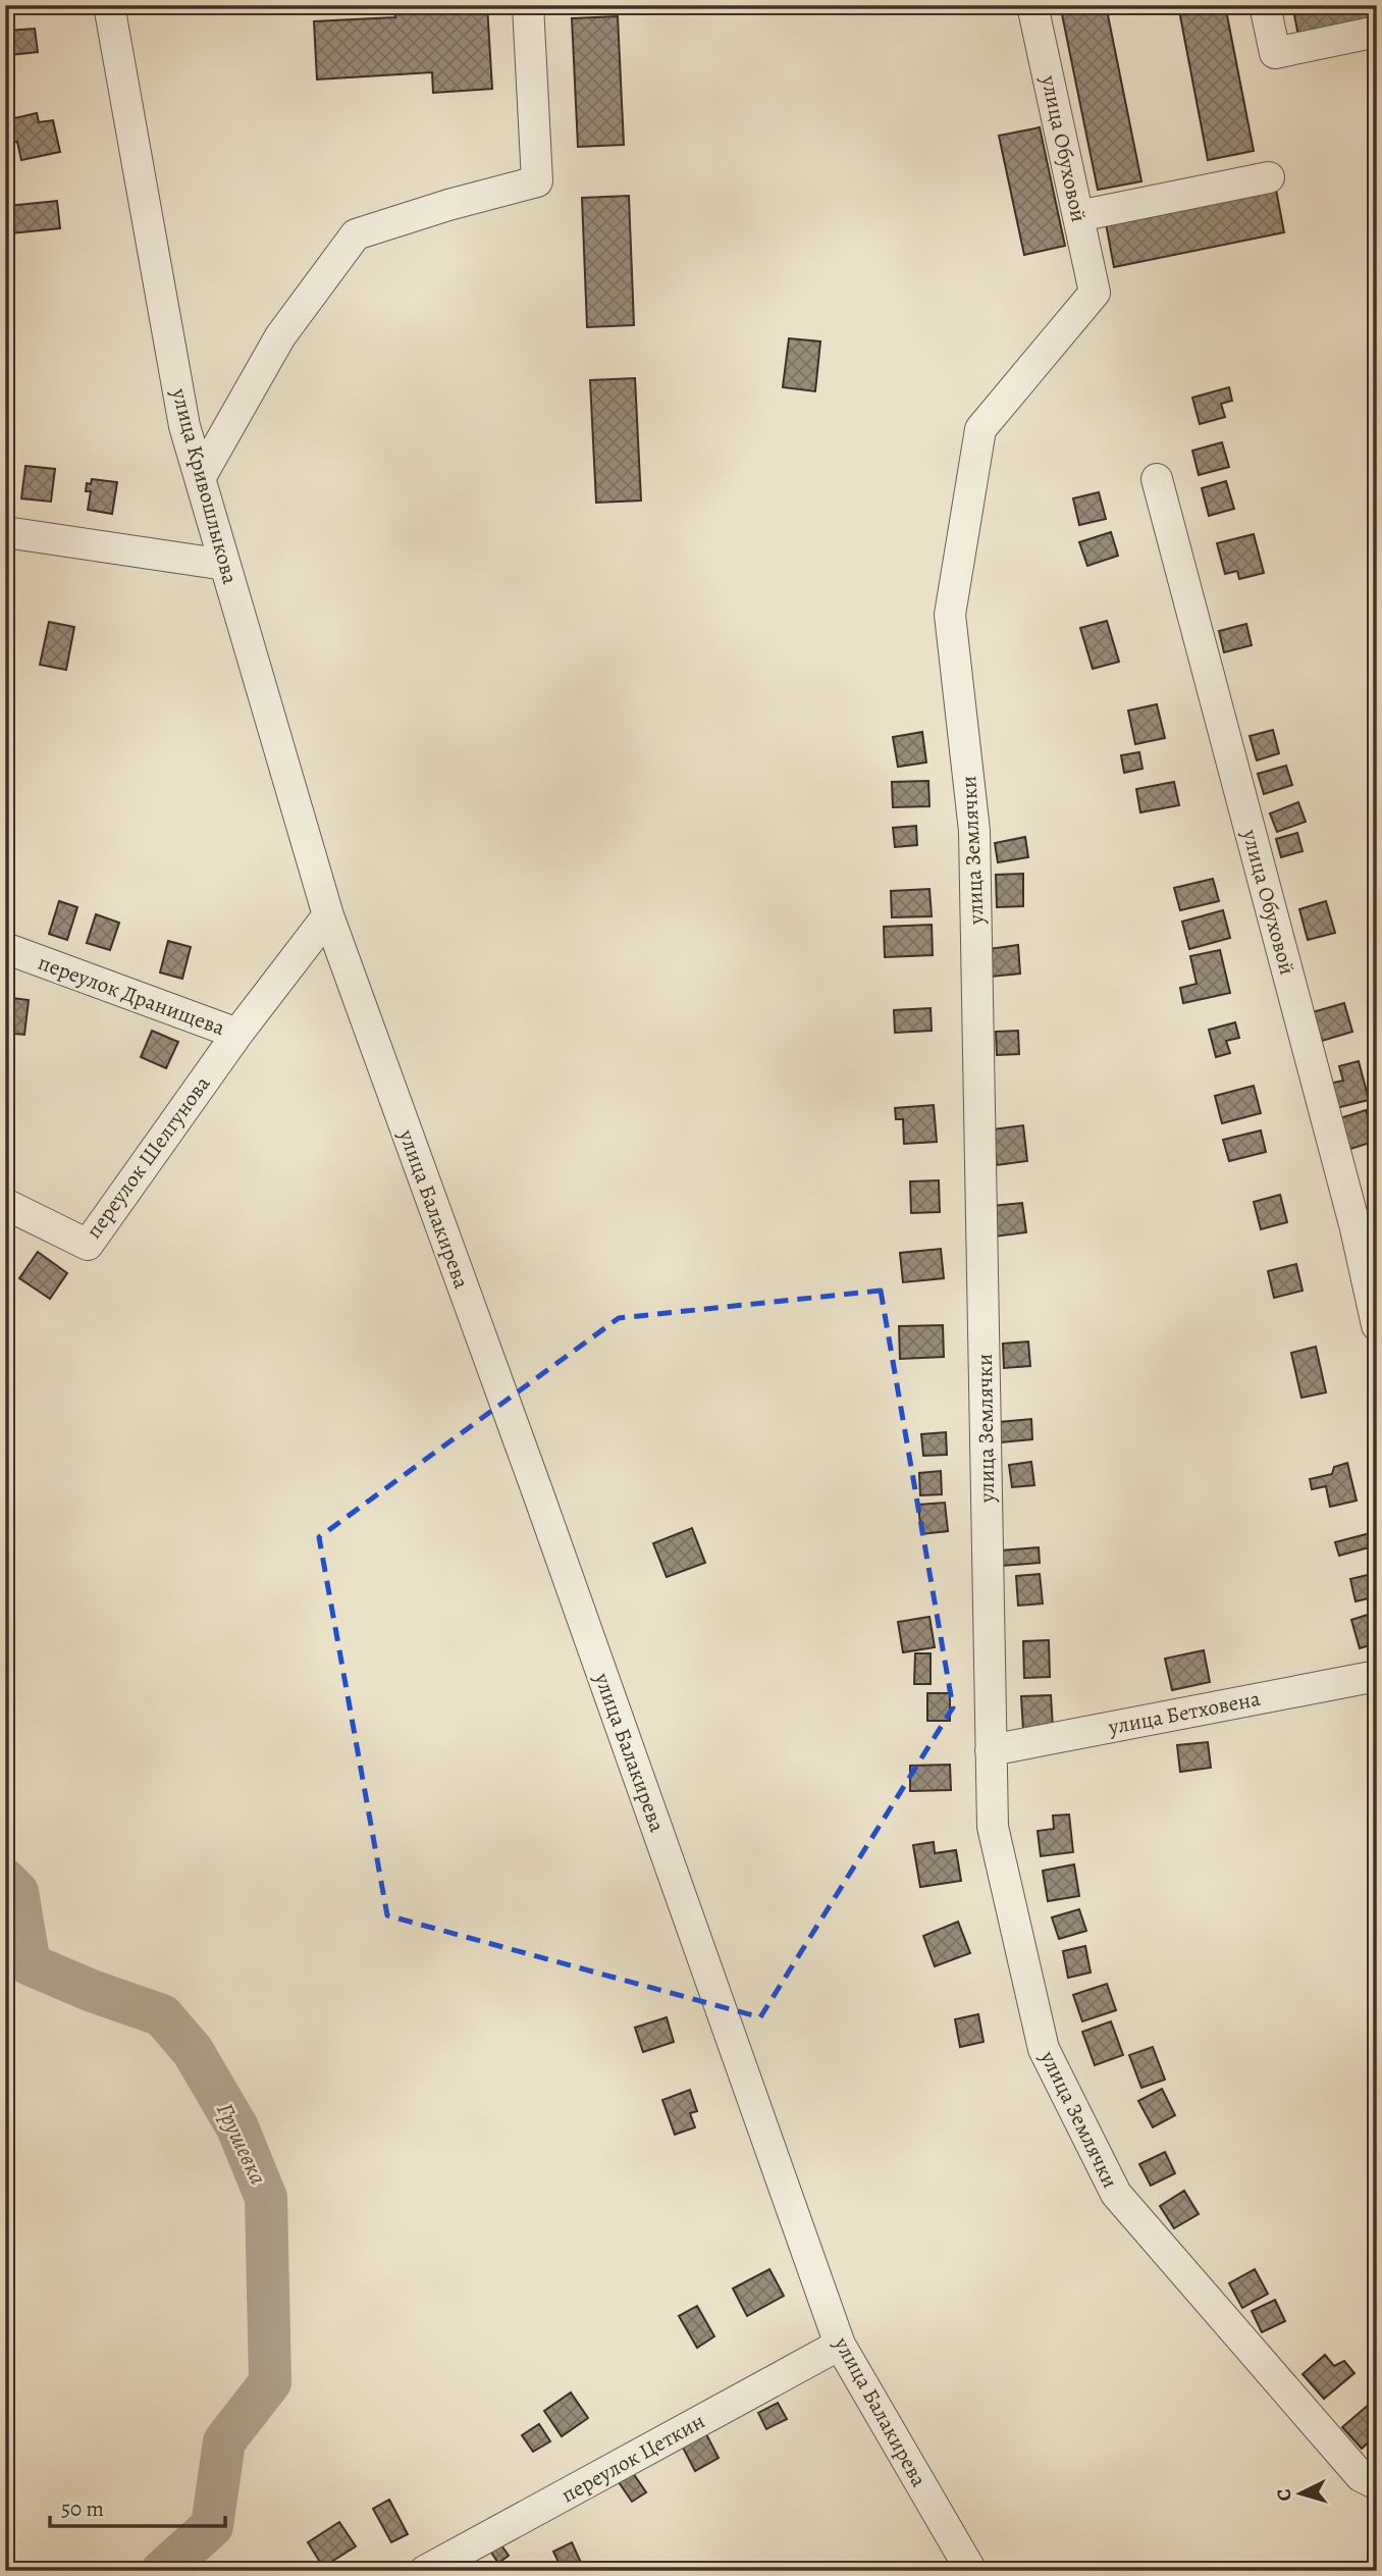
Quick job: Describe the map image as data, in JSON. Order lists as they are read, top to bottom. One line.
{"streets":{"street":["улица Обуховой","улица Кривошлыкова","улица Землячки","переулок Дранищева","переулок Шелгунова","улица Балакирева","улица Бетховена","переулок Цеткин"]},"crossings":[["улица Обуховой","улица Землячки"],["улица Кривошлыкова","переулок Дранищева"],["улица Кривошлыкова","улица Балакирева"],["улица Землячки","улица Бетховена"],["переулок Дранищева","переулок Шелгунова"],["переулок Дранищева","улица Балакирева"],["улица Балакирева","переулок Цеткин"]],"water":["Грушевка"],"scale_bar":"50 m","north":"left"}
